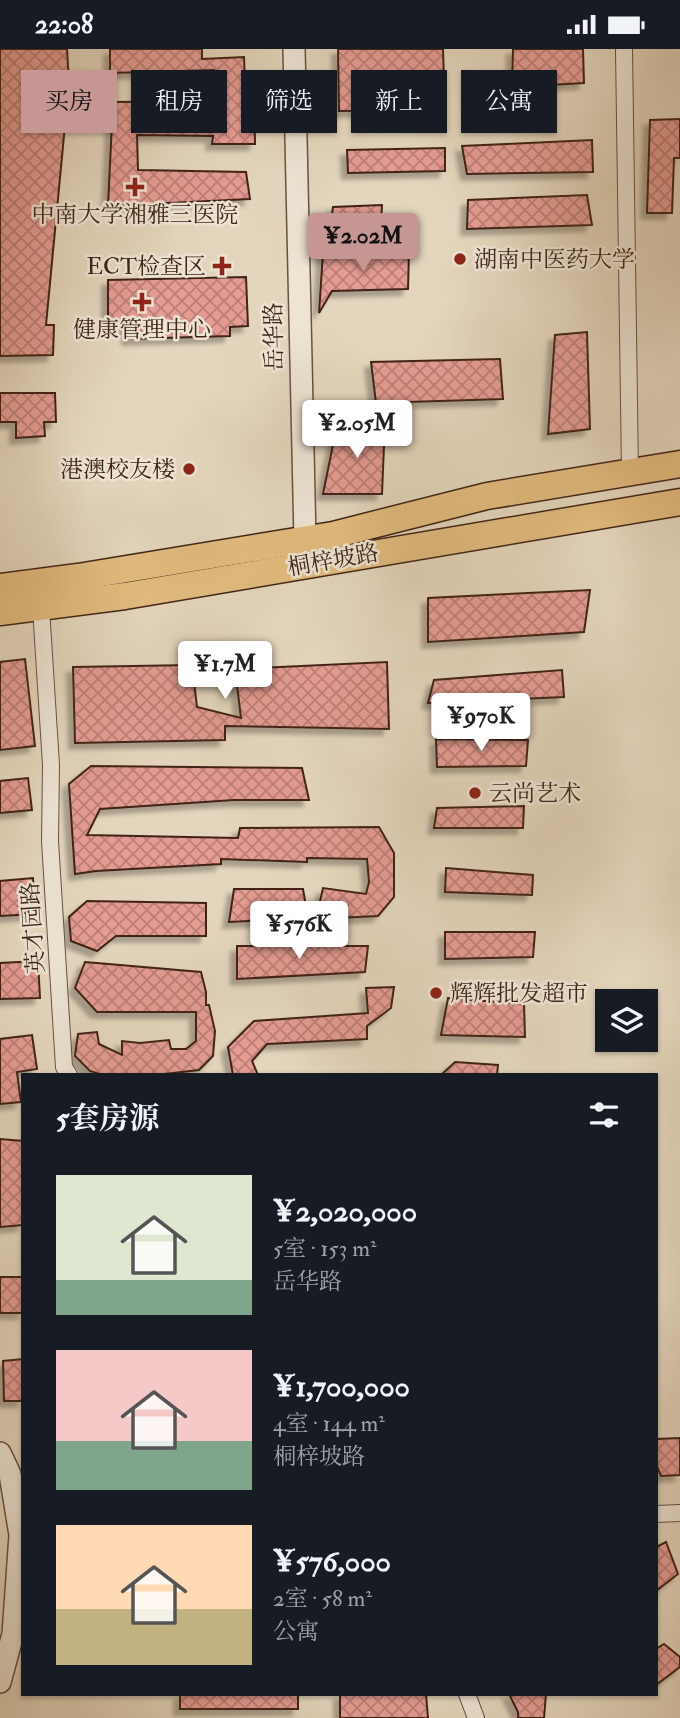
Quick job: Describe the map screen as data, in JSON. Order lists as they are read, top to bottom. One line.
{"streets":{"main road":["桐梓坡路"],"street":["岳华路","英才园路"]},"crossings":[["岳华路","桐梓坡路"],["桐梓坡路","英才园路"]],"places":{"health":["中南大学湘雅三医院","ECT检查区","健康管理中心"],"other":["湖南中医药大学","港澳校友楼","云尚艺术","辉辉批发超市"]},"page":{"status":"22:08","chip":["买房","租房","筛选","新上","公寓"],"price":["¥2.02M","¥2.05M","¥1.7M","¥970K","¥576K"],"heading":"5套房源","list":[{"name":"¥2,020,000","note":"5室 · 153 m² · 岳华路"},{"name":"¥1,700,000","note":"4室 · 144 m² · 桐梓坡路"},{"name":"¥576,000","note":"2室 · 58 m² · 公寓"}]}}
